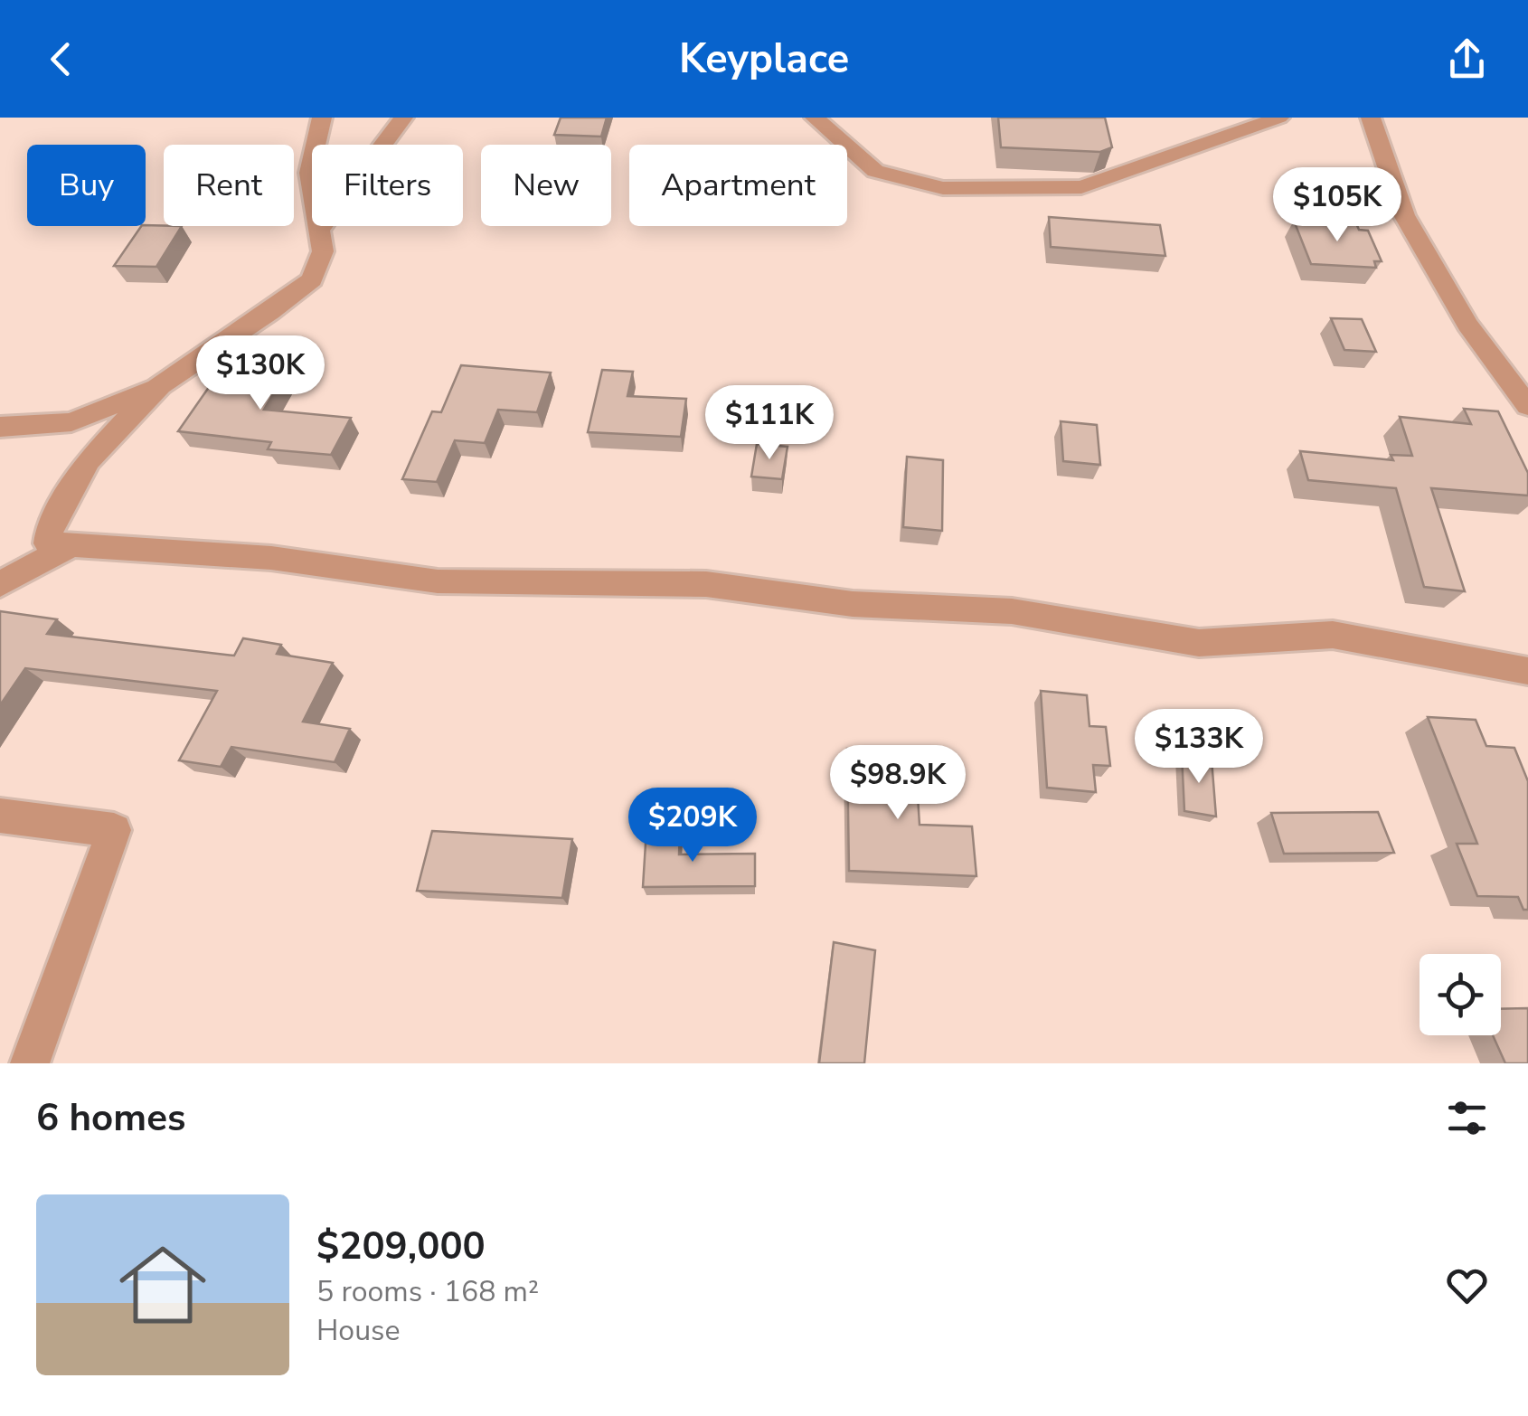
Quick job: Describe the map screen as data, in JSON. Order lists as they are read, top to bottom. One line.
{"page":{"header":"Keyplace","chip":["Buy","Rent","Filters","New","Apartment"],"price":["$105K","$130K","$111K","$133K","$98.9K","$209K"],"heading":"6 homes","list":[{"name":"$209,000","note":"5 rooms · 168 m² · House"}]}}
